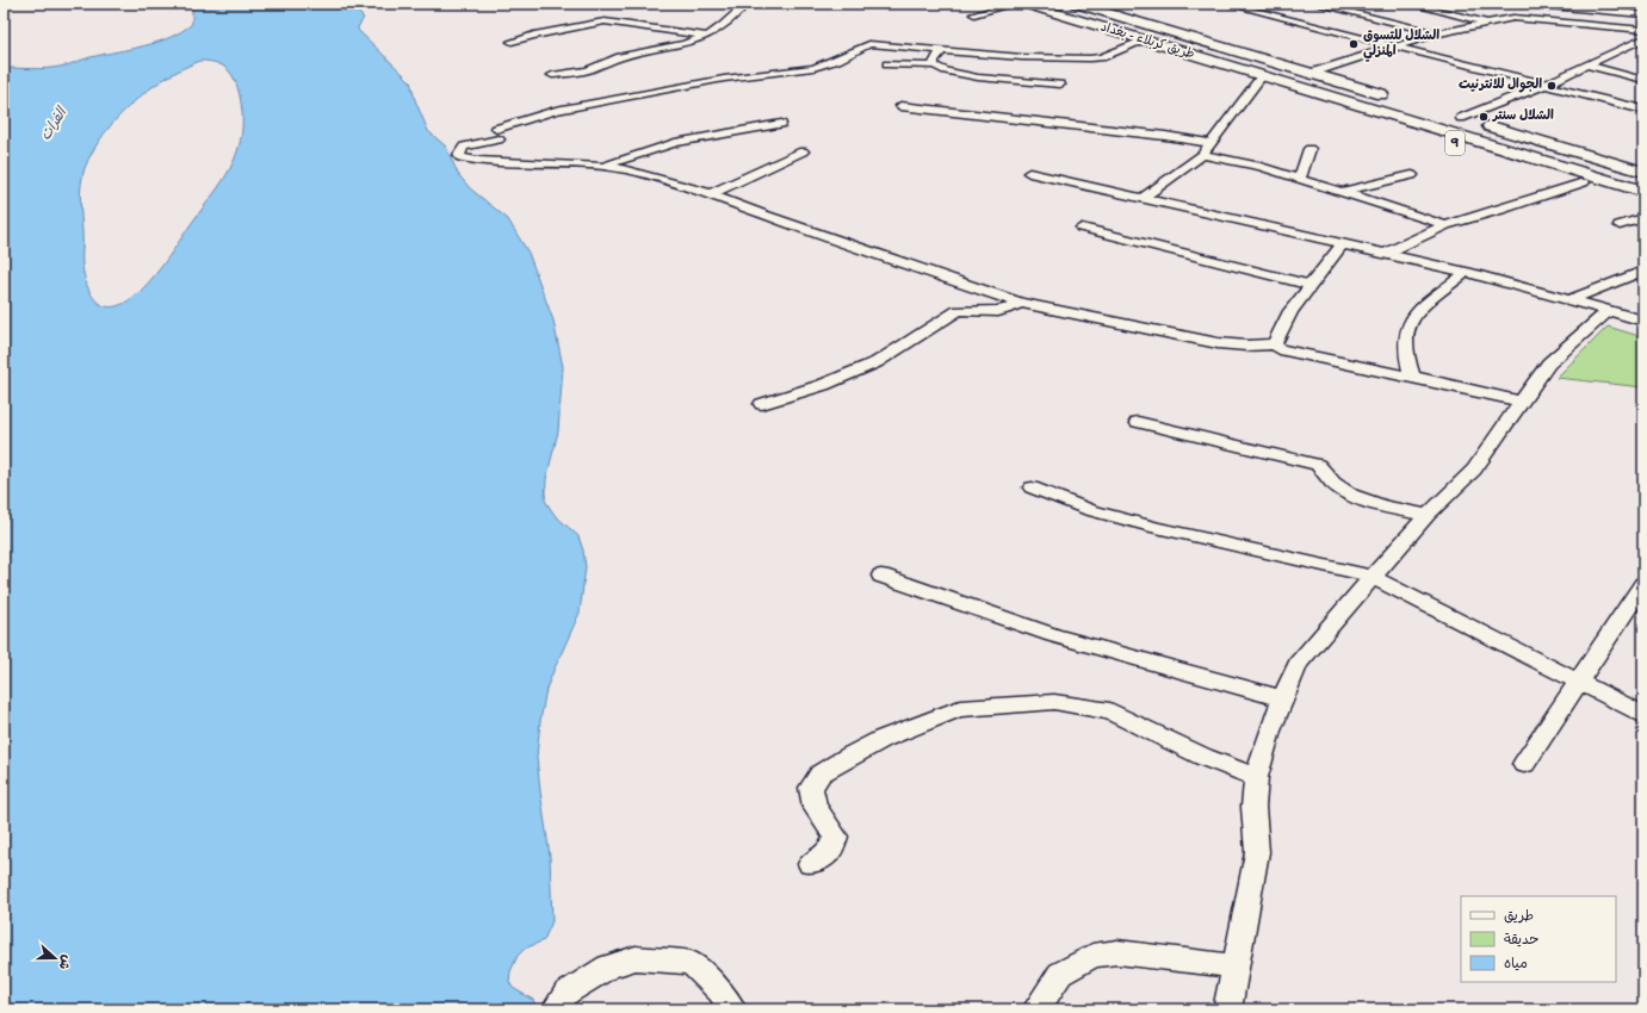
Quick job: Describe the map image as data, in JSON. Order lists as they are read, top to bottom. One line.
{"streets":{"main road":["طريق كربلاء - بغداد","9"]},"crossings":[["طريق كربلاء - بغداد","9"]],"water":["الفرات"],"places":["الشلال للتسوق المنزلي","الجوال للانترنيت","الشلال سنتر"],"legend":["طريق","حديقة","مياه"],"north":"right"}
